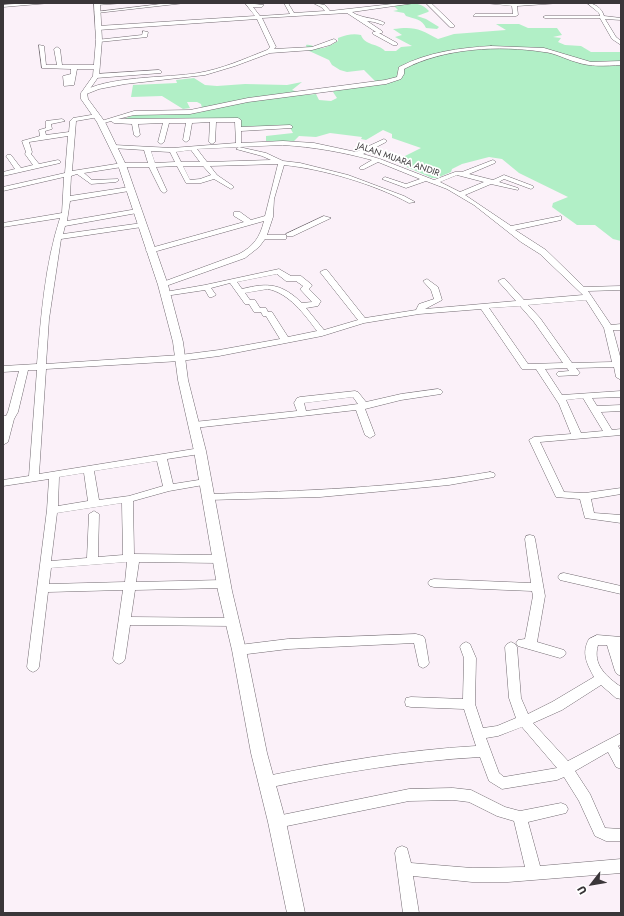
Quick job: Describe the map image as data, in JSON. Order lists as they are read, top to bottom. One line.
{"streets":{"street":["JALAN MUARA ANDIR"]},"north":"bottom left"}
